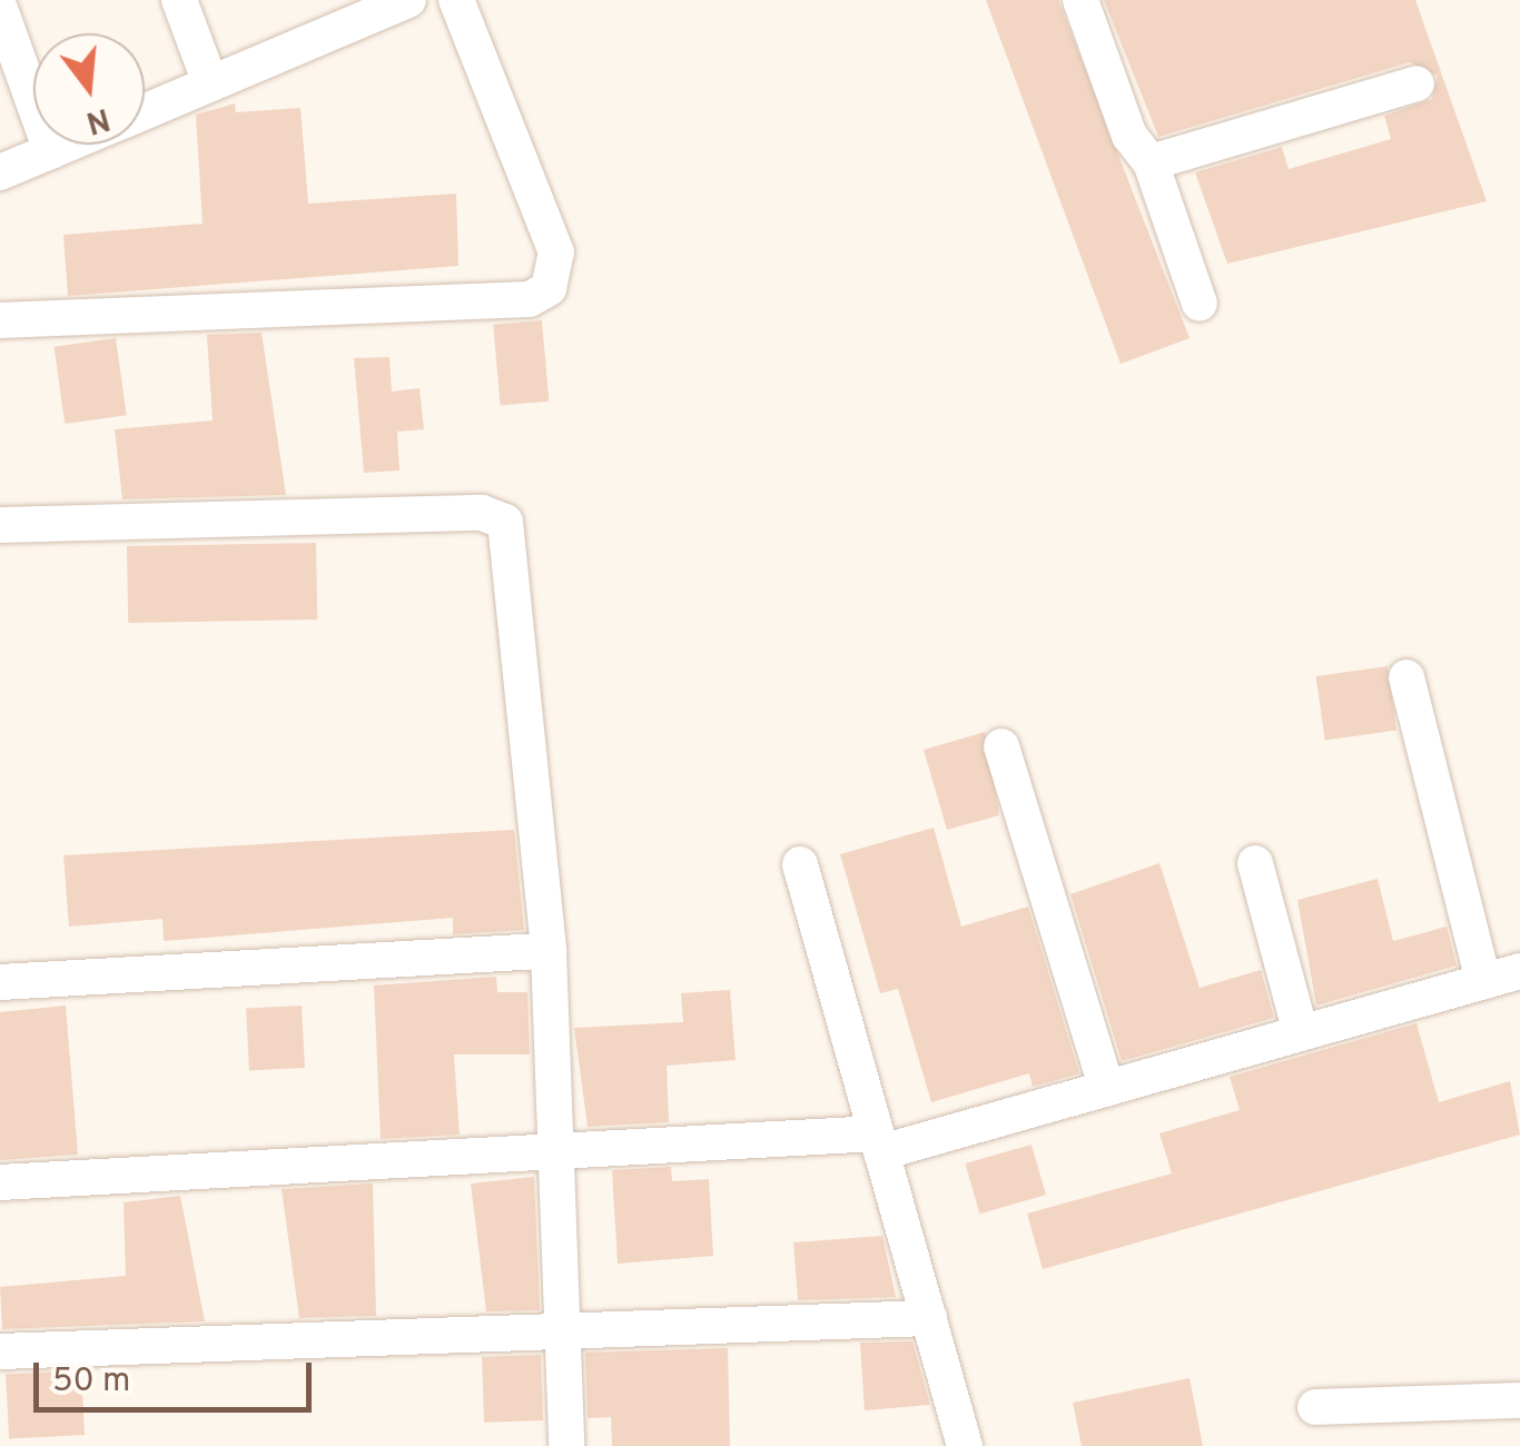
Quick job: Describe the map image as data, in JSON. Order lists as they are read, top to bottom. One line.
{"scale_bar":"50 m","north":"bottom"}
